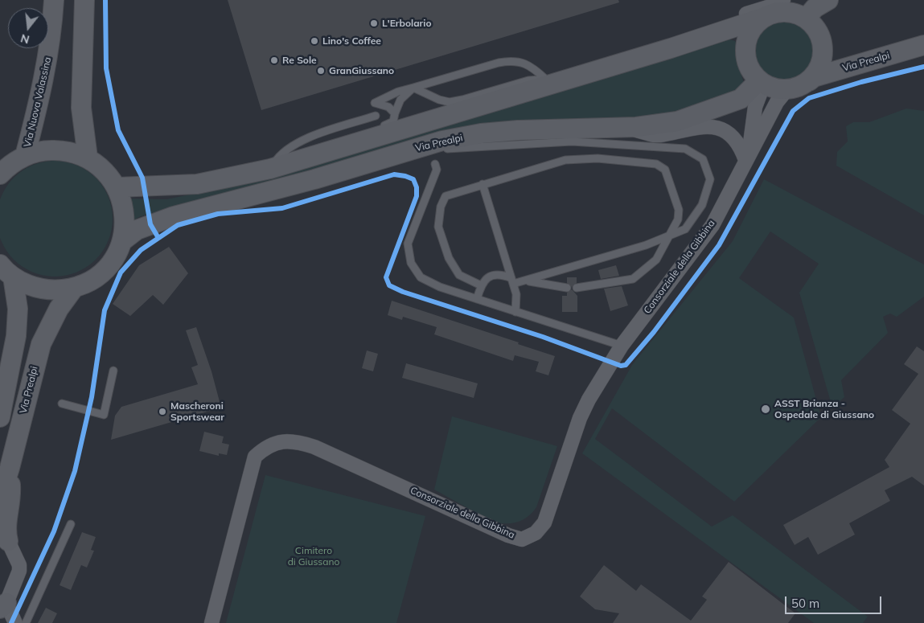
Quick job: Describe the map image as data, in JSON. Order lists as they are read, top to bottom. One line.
{"streets":{"main road":["Via Prealpi","Via Nuova Valassina"],"street":["Consorziale della Gibbina"]},"parks":["Cimitero di Giussano"],"places":["L'Erbolario","Lino's Coffee","Re Sole","GranGiussano","ASST Brianza - Ospedale di Giussano","Mascheroni Sportswear"],"scale_bar":"50 m","north":"bottom"}
